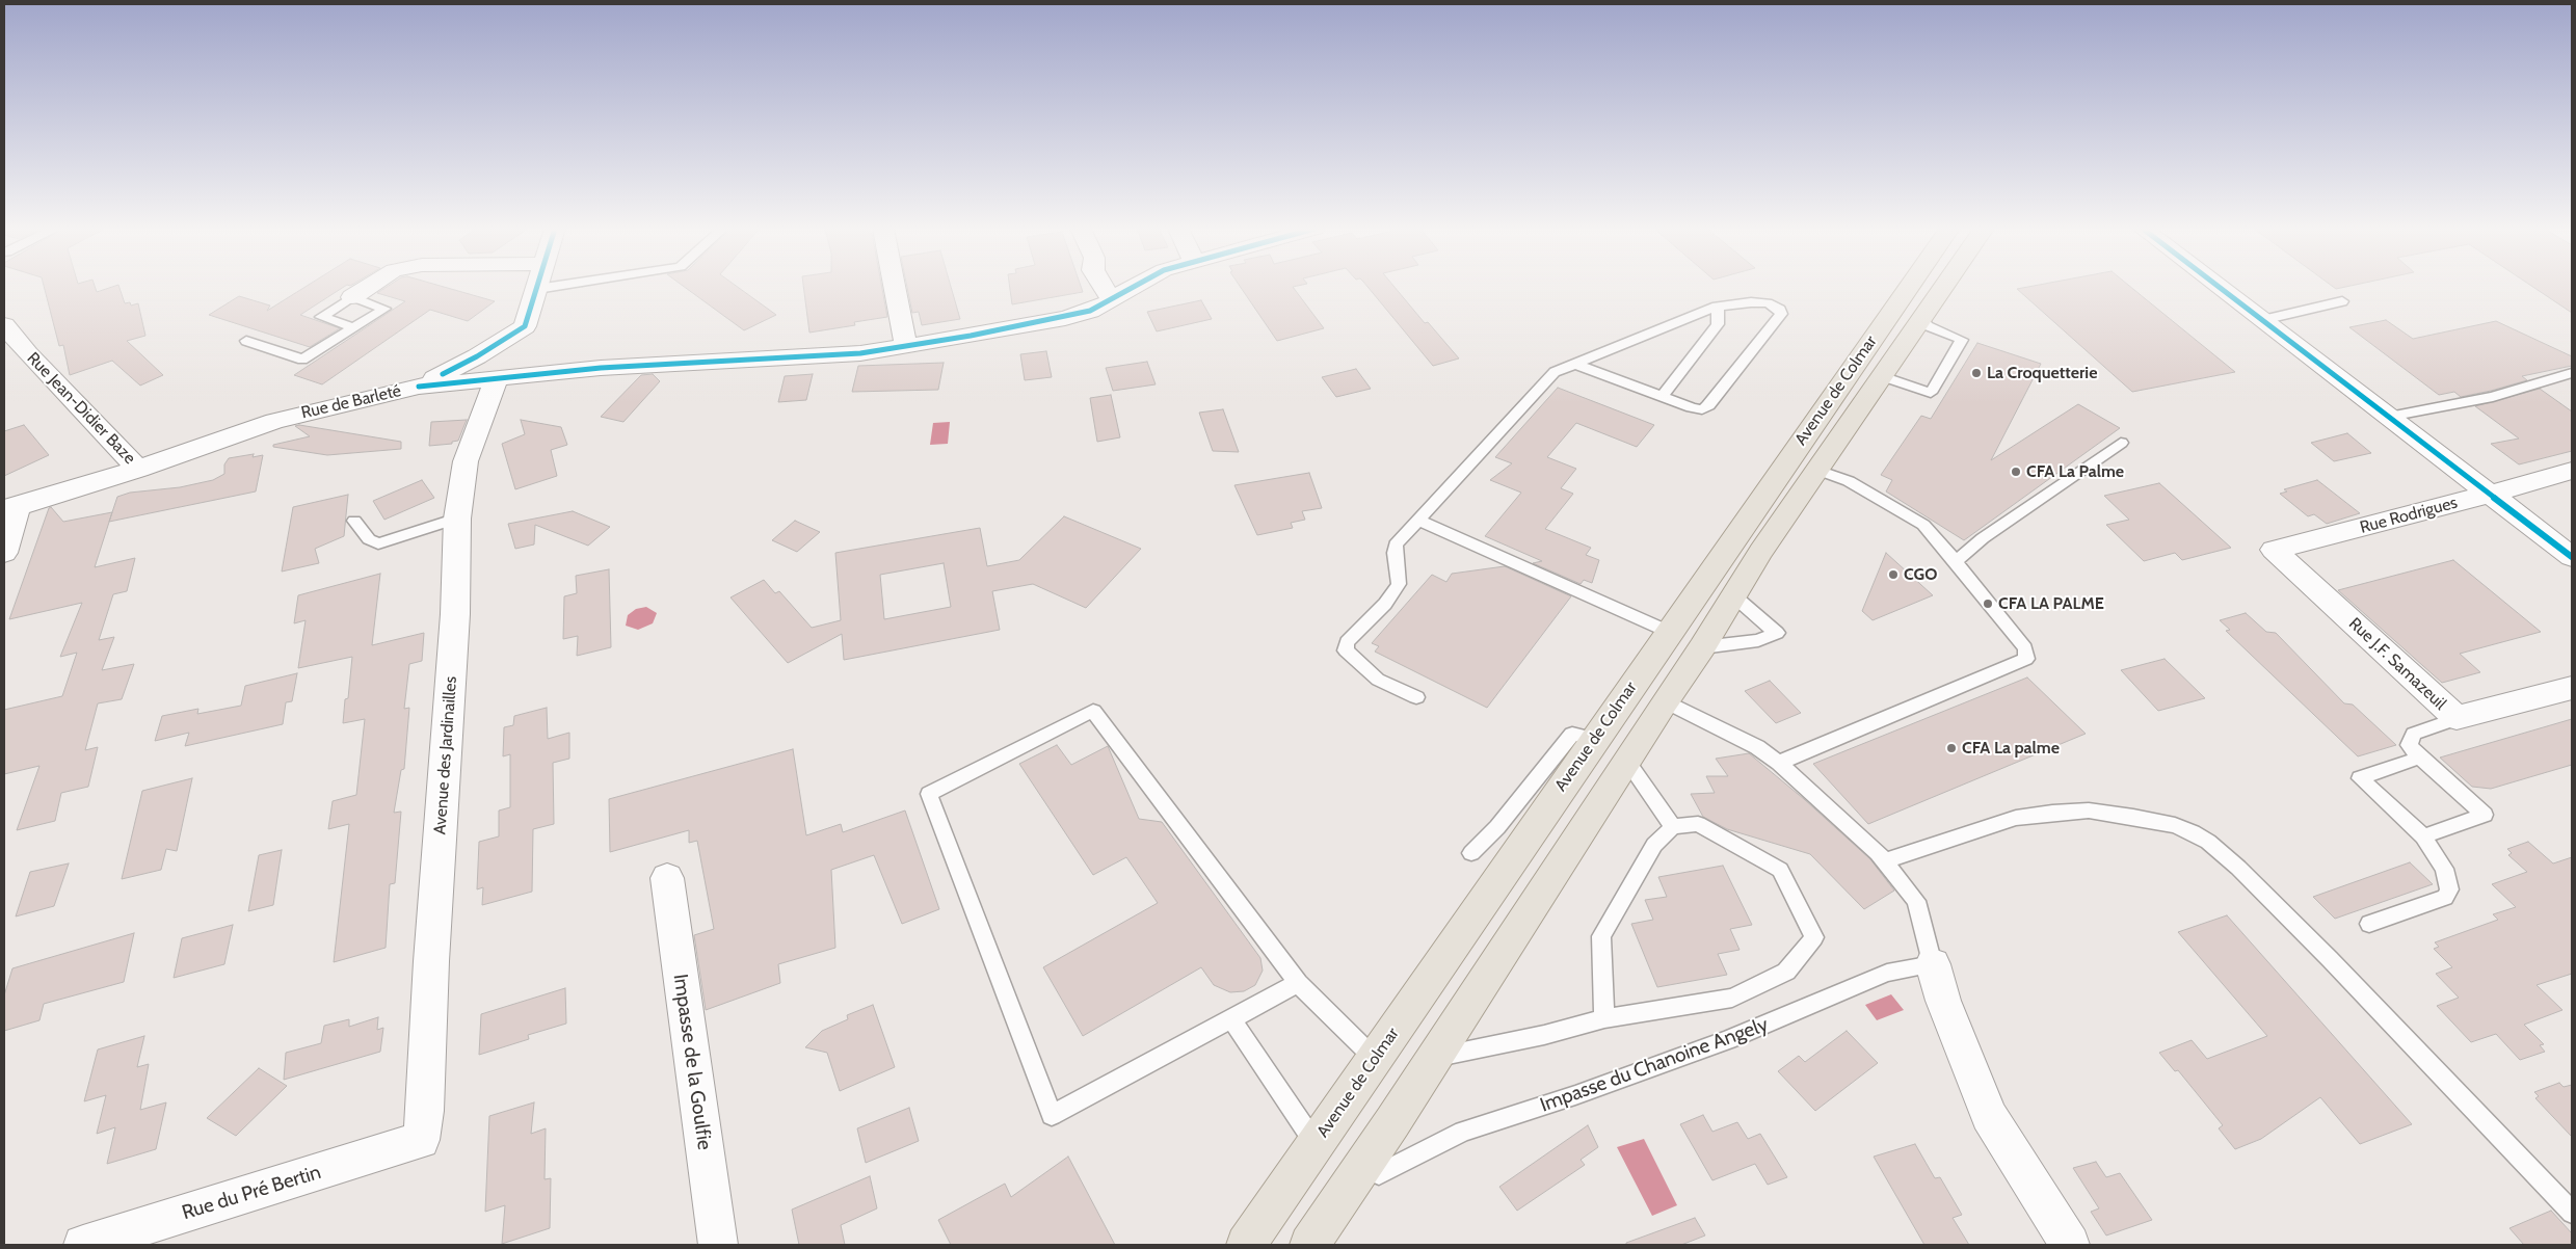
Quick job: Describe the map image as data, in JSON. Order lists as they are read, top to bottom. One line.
{"streets":{"main road":["Avenue de Colmar"],"street":["Rue de Barleté","Rue Jean-Didier Baze","Rue Rodrigues","Rue J.F. Samazeuil","Avenue des Jardinailles","Impasse de la Goulfie","Rue du Pré Bertin"],"lane":["Impasse du Chanoine Angely"]},"crossings":[["Rue de Barleté","Rue Jean-Didier Baze"],["Rue de Barleté","Avenue des Jardinailles"],["Rue Rodrigues","Rue J.F. Samazeuil"],["Avenue des Jardinailles","Rue du Pré Bertin"]],"places":["La Croquetterie","CFA La Palme","CGO","CFA LA PALME","CFA La palme"]}
